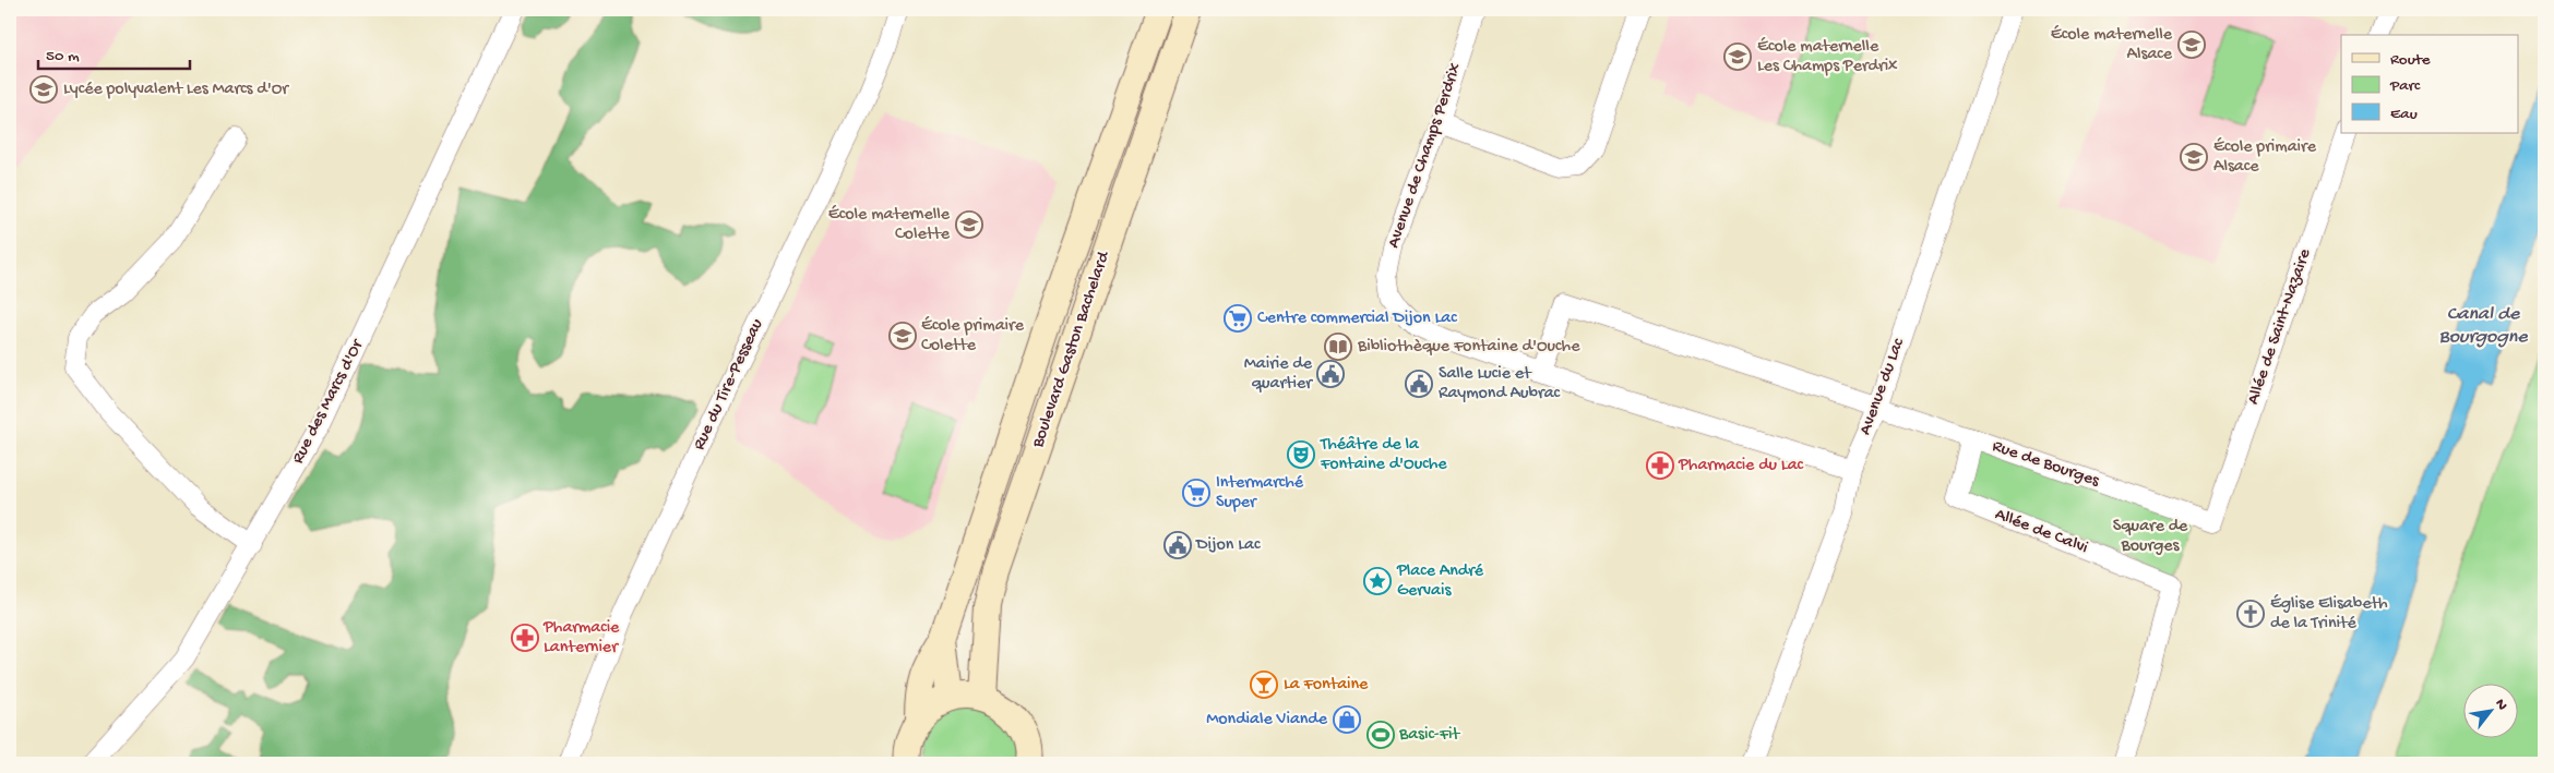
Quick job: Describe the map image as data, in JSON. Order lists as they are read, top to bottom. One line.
{"streets":{"street":["Avenue de Champs Perdrix","Allée de Saint-Nazaire","Boulevard Gaston Bachelard","Rue du Tire-Pesseau","Avenue du Lac","Rue des Marcs d'Or","Rue de Bourges","Allée de Calvi"]},"crossings":[["Avenue de Champs Perdrix","Avenue du Lac"],["Allée de Saint-Nazaire","Rue de Bourges"],["Avenue du Lac","Rue de Bourges"],["Rue de Bourges","Allée de Calvi"]],"water":["Canal de Bourgogne"],"parks":["Square de Bourges"],"places":{"school or university":["École maternelle Alsace","École maternelle Les Champs Perdrix","Lycée polyvalent Les Marcs d'Or","École primaire Alsace","École maternelle Colette","École primaire Colette"],"supermarket":["Centre commercial Dijon Lac","Intermarché Super"],"library":["Bibliothèque Fontaine d'Ouche"],"public building":["Mairie de quartier","Salle Lucie et Raymond Aubrac","Dijon Lac"],"theatre":["Théâtre de la Fontaine d'Ouche"],"pharmacy":["Pharmacie du Lac","Pharmacie Lanternier"],"place":["Place André Gervais"],"church":["Église Elisabeth de la Trinité"],"bar":["La Fontaine"],"shop":["Mondiale Viande"],"sports":["Basic-Fit"]},"legend":["Route","Parc","Eau"],"scale_bar":"50 m","north":"top right"}
